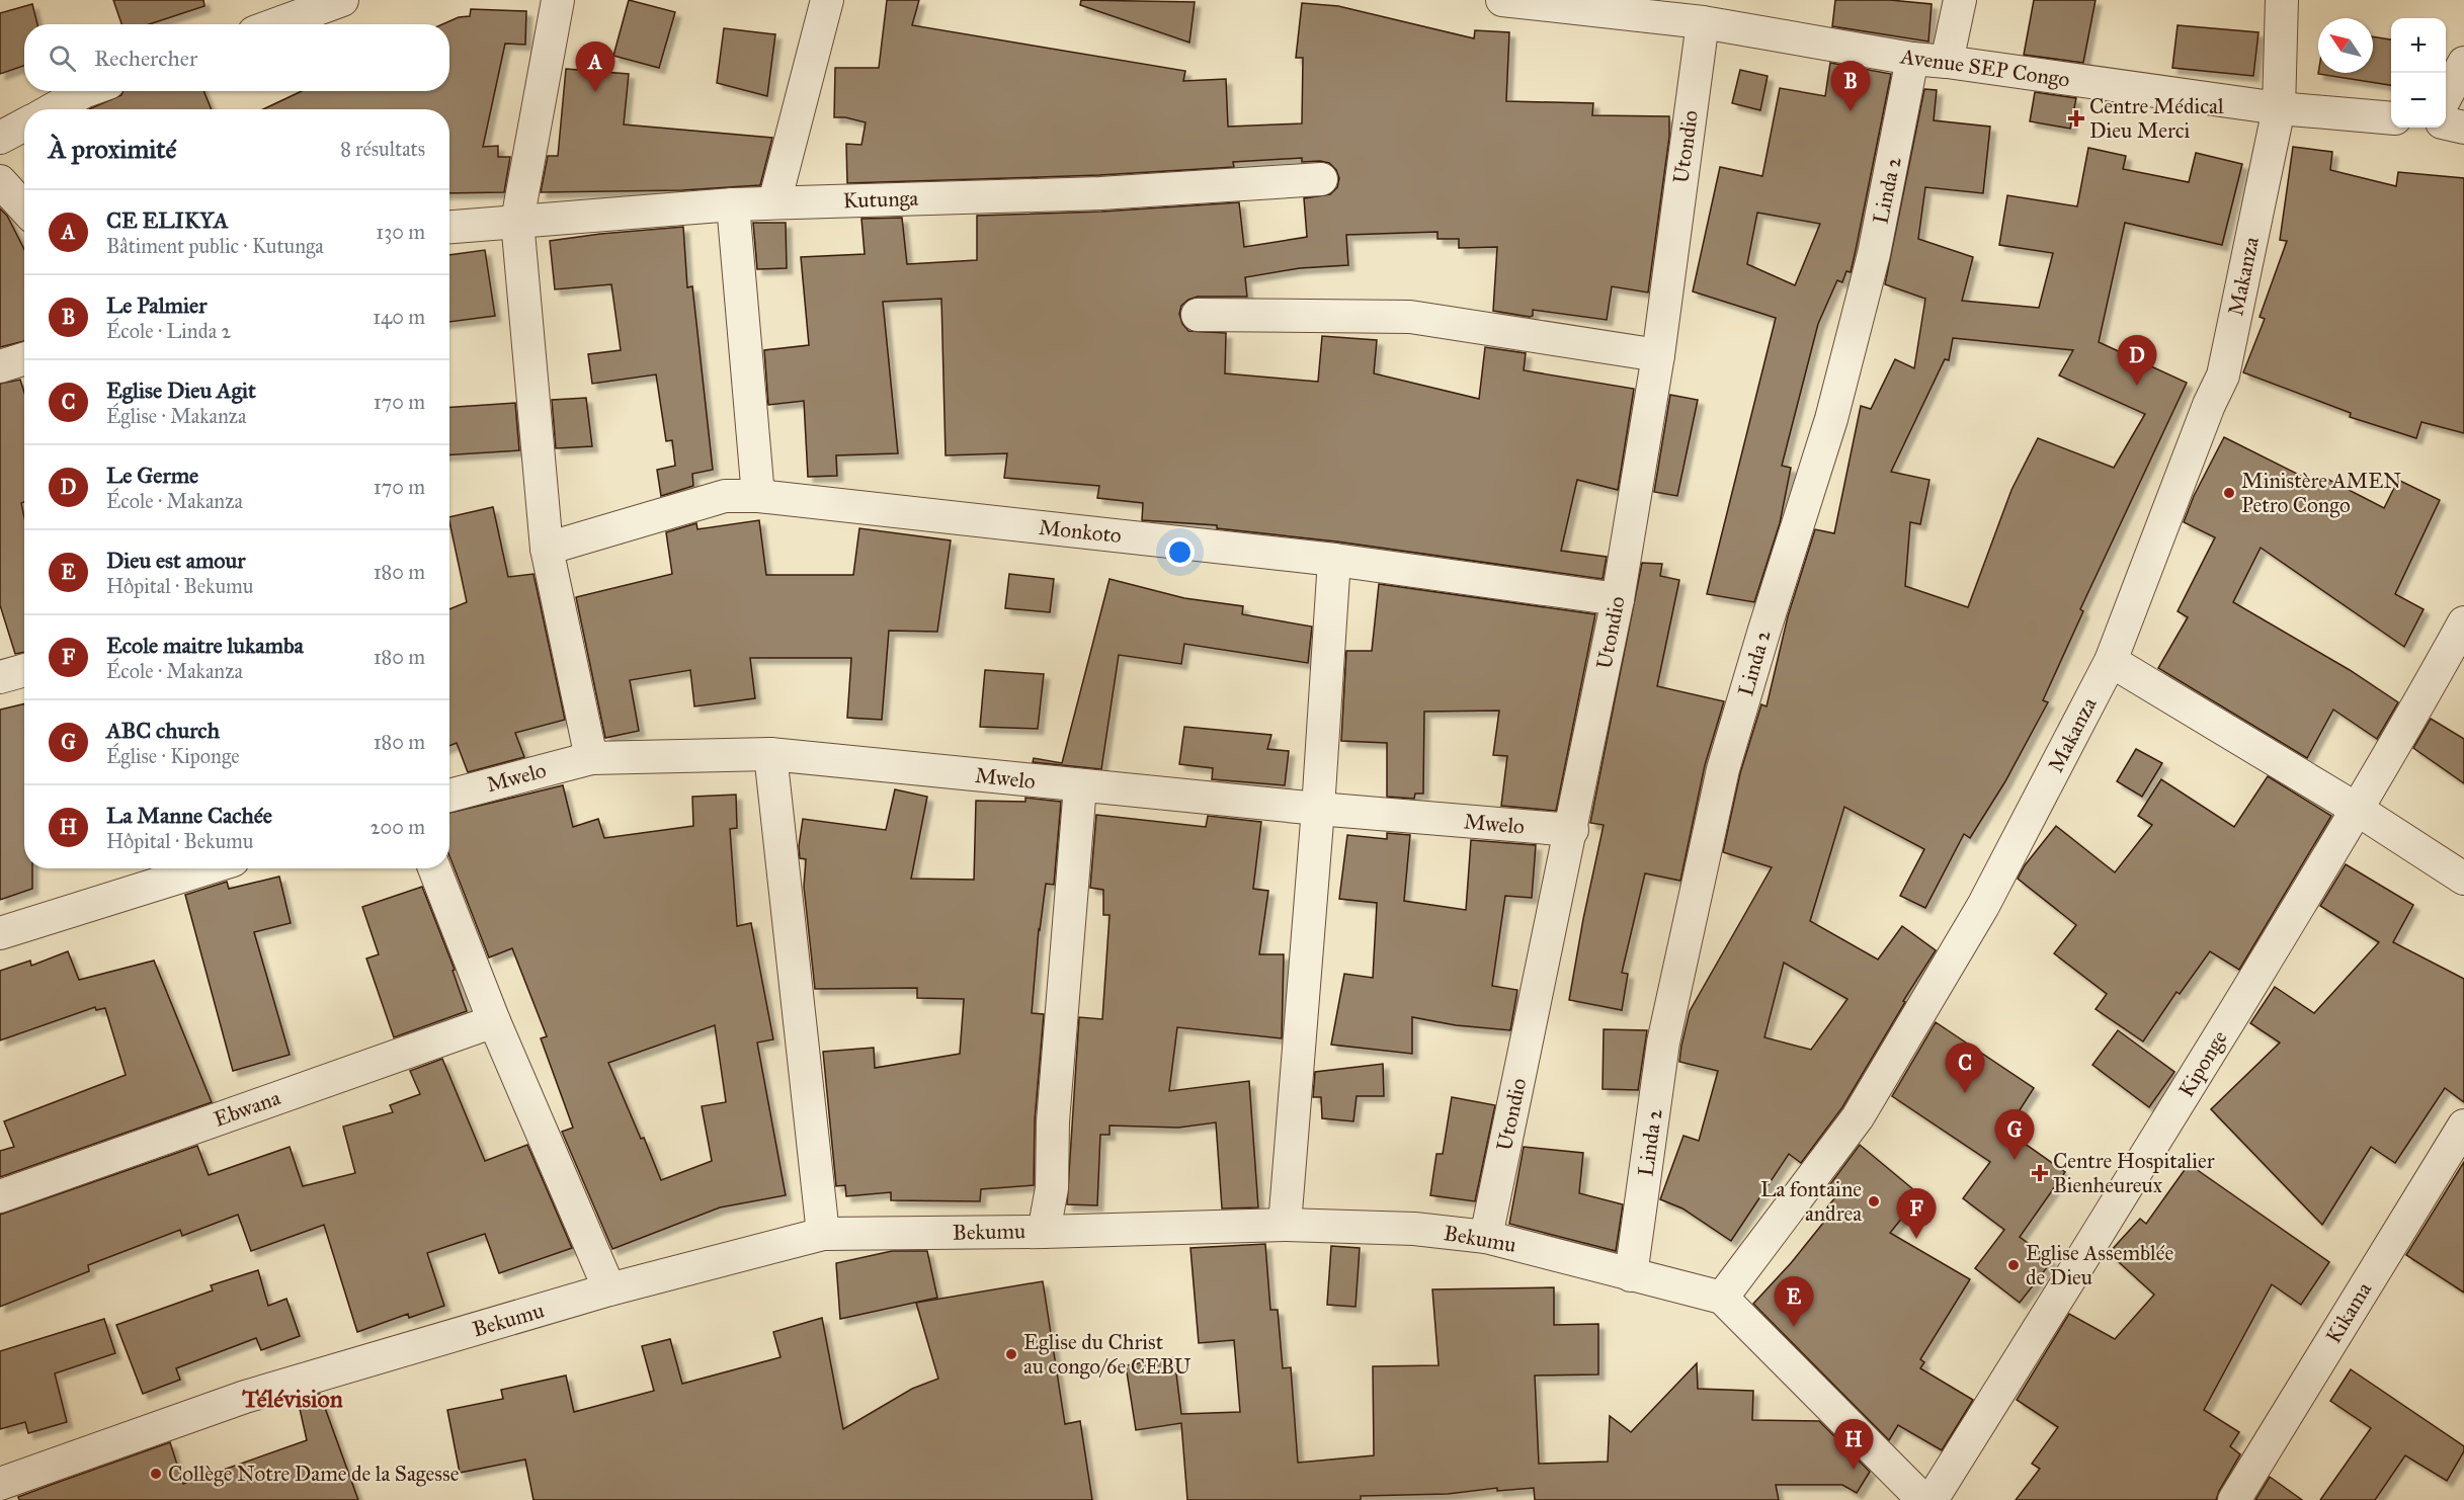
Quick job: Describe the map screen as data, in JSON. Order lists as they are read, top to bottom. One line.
{"streets":{"street":["Avenue SEP Congo","Utondio","Linda 2","Kutunga","Makanza","Monkoto","Mwelo","Kiponge","Ebwana","Bekumu","Kikama"]},"crossings":[["Avenue SEP Congo","Utondio"],["Avenue SEP Congo","Linda 2"],["Avenue SEP Congo","Makanza"],["Utondio","Monkoto"],["Utondio","Mwelo"],["Utondio","Bekumu"],["Linda 2","Bekumu"],["Makanza","Bekumu"]],"districts":["Télévision"],"places":{"health":["Centre Médical Dieu Merci","Centre Hospitalier Bienheureux"],"other":["Ministère AMEN Petro Congo","La fontaine andrea","Eglise Assemblée de Dieu","Eglise du Christ au congo/6e CEBU","Collège Notre Dame de la Sagesse"]},"north":"top left","page":{"map_buttons":["+","−"],"search":"Rechercher","pins":["A","B","D","C","G","F","E","H"],"heading":["À proximité","8 résultats"],"list":[{"mark":"A","name":"CE ELIKYA","note":"Bâtiment public · Kutunga","value":"130 m"},{"mark":"B","name":"Le Palmier","note":"École · Linda 2","value":"140 m"},{"mark":"C","name":"Eglise Dieu Agit","note":"Église · Makanza","value":"170 m"},{"mark":"D","name":"Le Germe","note":"École · Makanza","value":"170 m"},{"mark":"E","name":"Dieu est amour","note":"Hôpital · Bekumu","value":"180 m"},{"mark":"F","name":"Ecole maitre lukamba","note":"École · Makanza","value":"180 m"},{"mark":"G","name":"ABC church","note":"Église · Kiponge","value":"180 m"},{"mark":"H","name":"La Manne Cachée","note":"Hôpital · Bekumu","value":"200 m"}]}}
